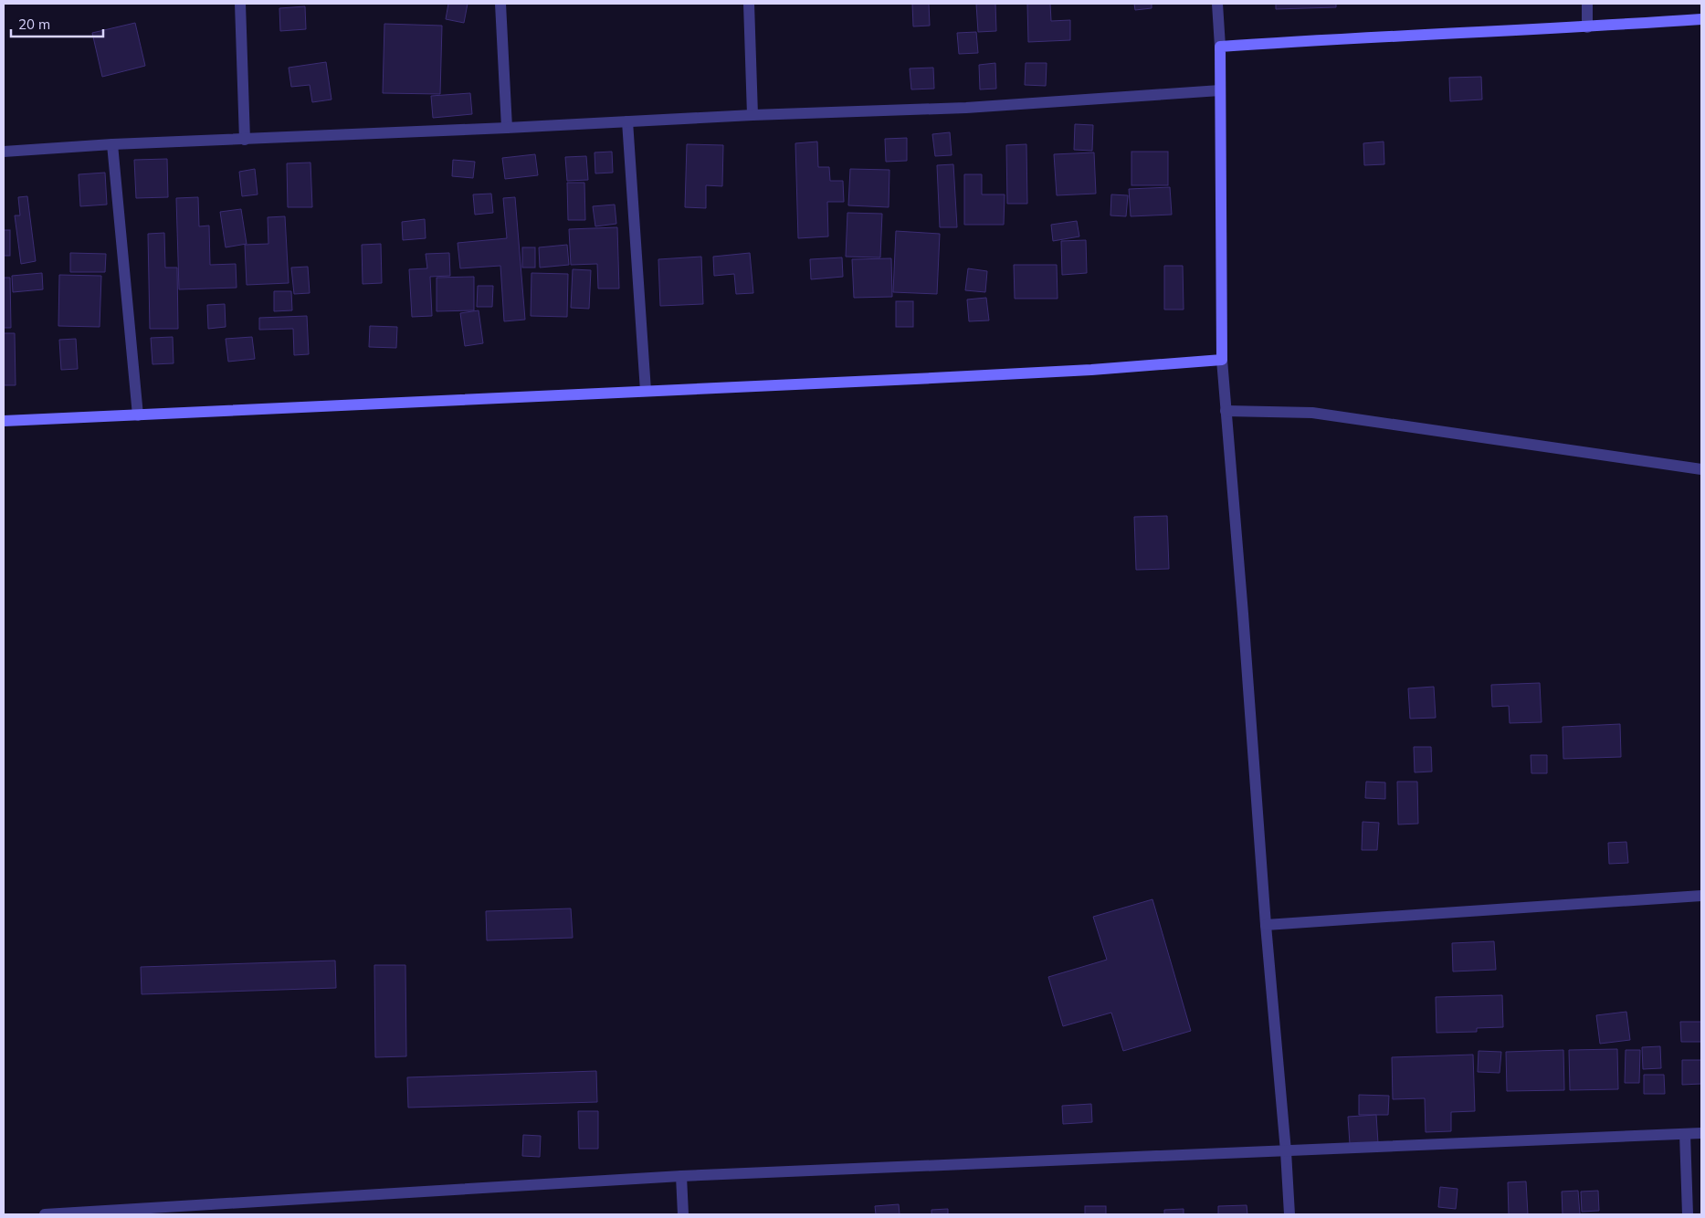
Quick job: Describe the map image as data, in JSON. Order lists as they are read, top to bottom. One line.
{"scale_bar":"20 m"}
